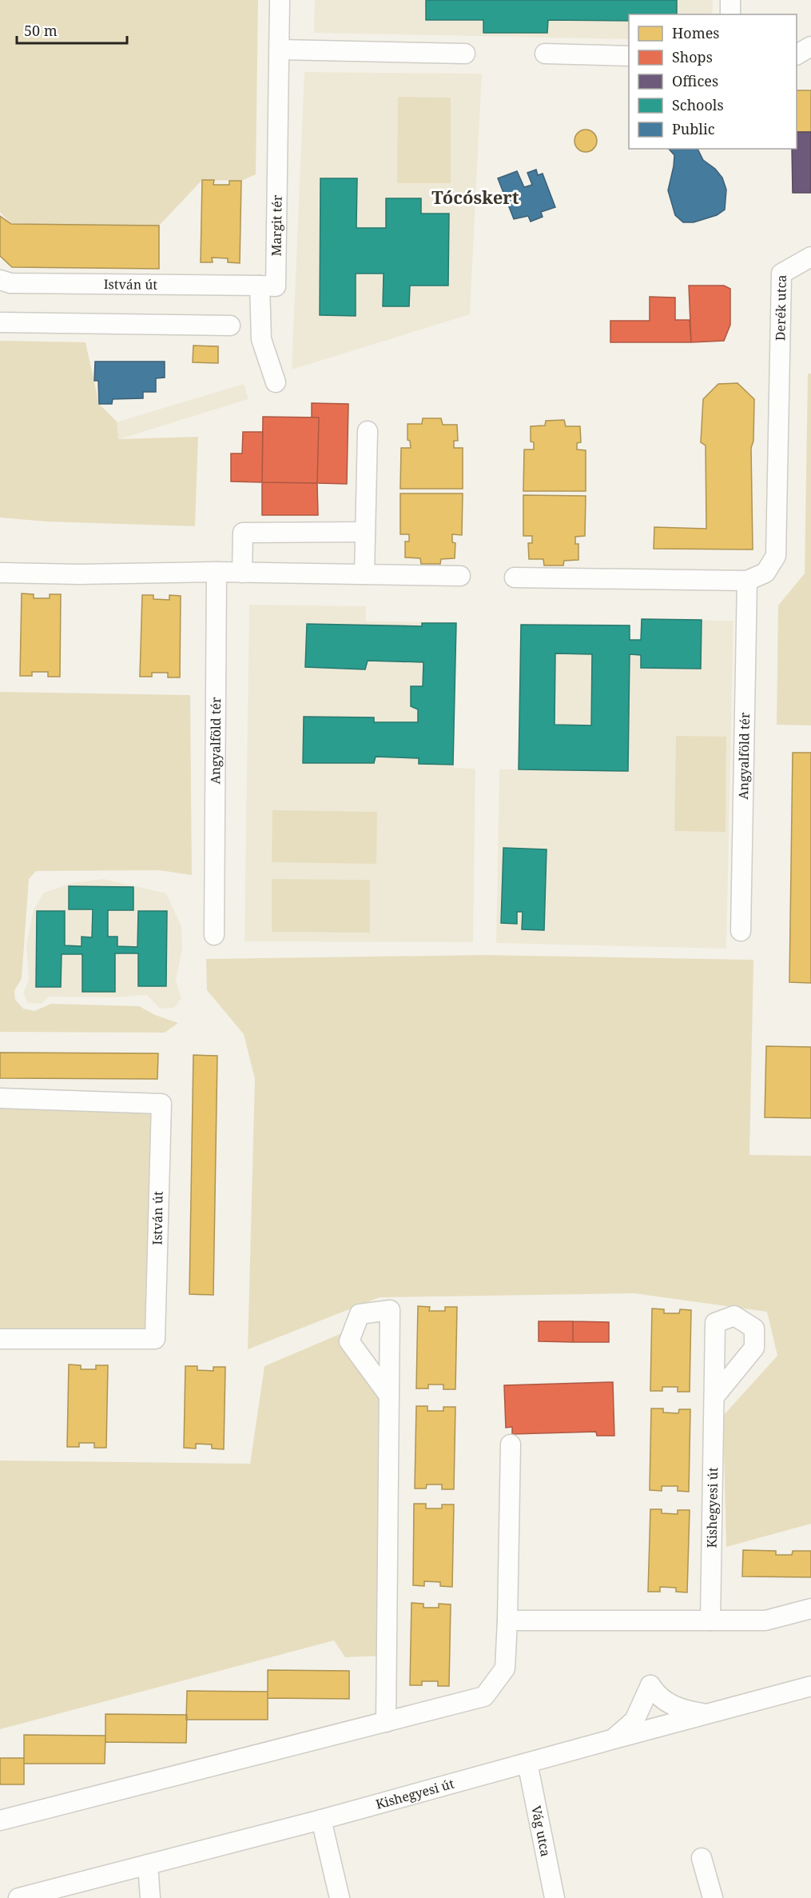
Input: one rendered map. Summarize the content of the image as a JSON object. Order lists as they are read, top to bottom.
{
  "streets": {
    "street": [
      "Margit tér",
      "István út",
      "Derék utca",
      "Angyalföld tér",
      "Kishegyesi út",
      "Vág utca"
    ]
  },
  "crossings": [
    ["Margit tér", "István út"],
    ["Derék utca", "Angyalföld tér"],
    ["Kishegyesi út", "Vág utca"]
  ],
  "districts": ["Tócóskert"],
  "legend": [
    "Homes",
    "Shops",
    "Offices",
    "Schools",
    "Public"
  ],
  "scale_bar": "50 m"
}
